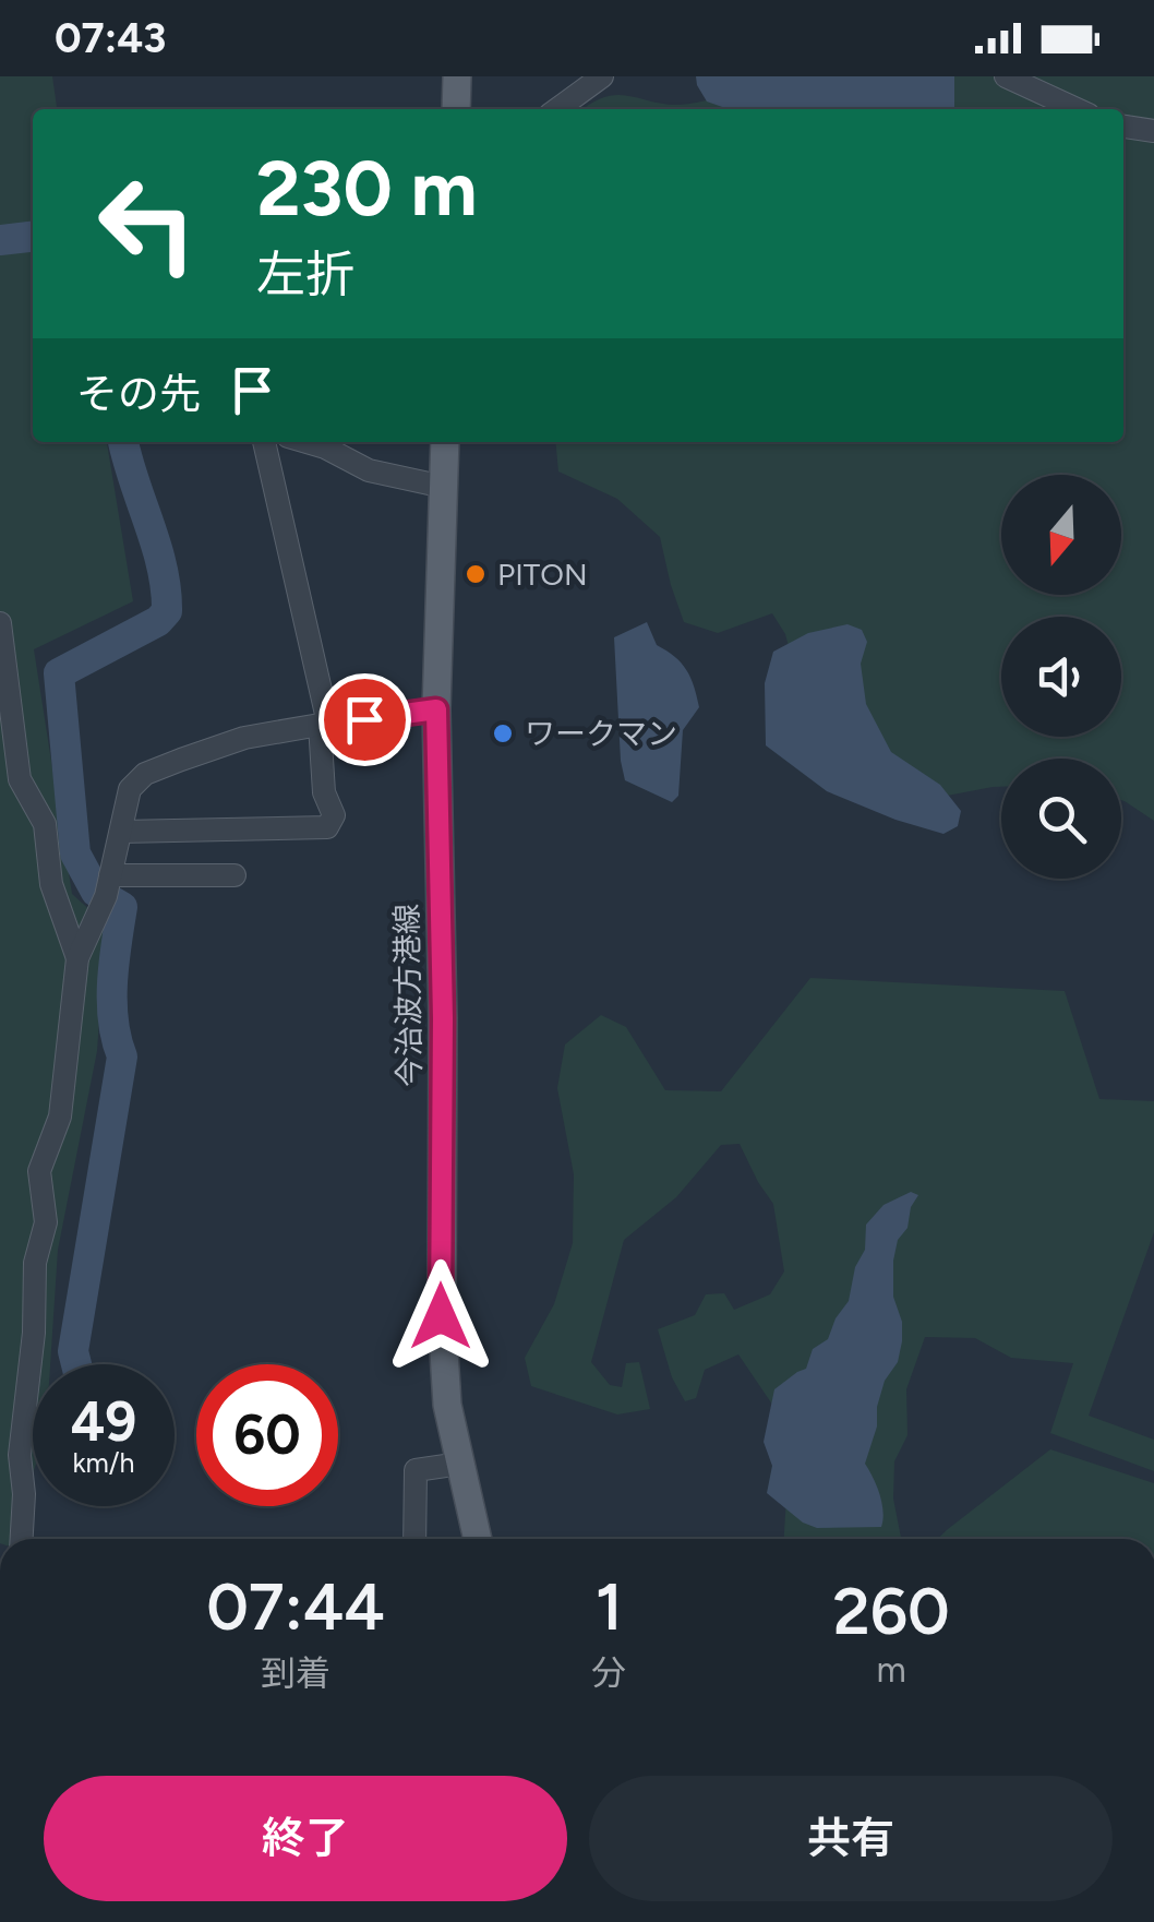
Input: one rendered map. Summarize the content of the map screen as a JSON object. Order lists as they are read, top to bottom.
{
  "streets": {
    "main road": ["今治波方港線"]
  },
  "places": ["PITON", "ワークマン"],
  "north": "bottom",
  "page": {
    "status": "07:43",
    "turn": ["230 m", "左折"],
    "then": "その先",
    "speed": "49 km/h",
    "limit": "60",
    "eta": [
      "07:44",
      "到着",
      "1",
      "分",
      "260",
      "m"
    ],
    "buttons": ["終了", "共有"]
  }
}
